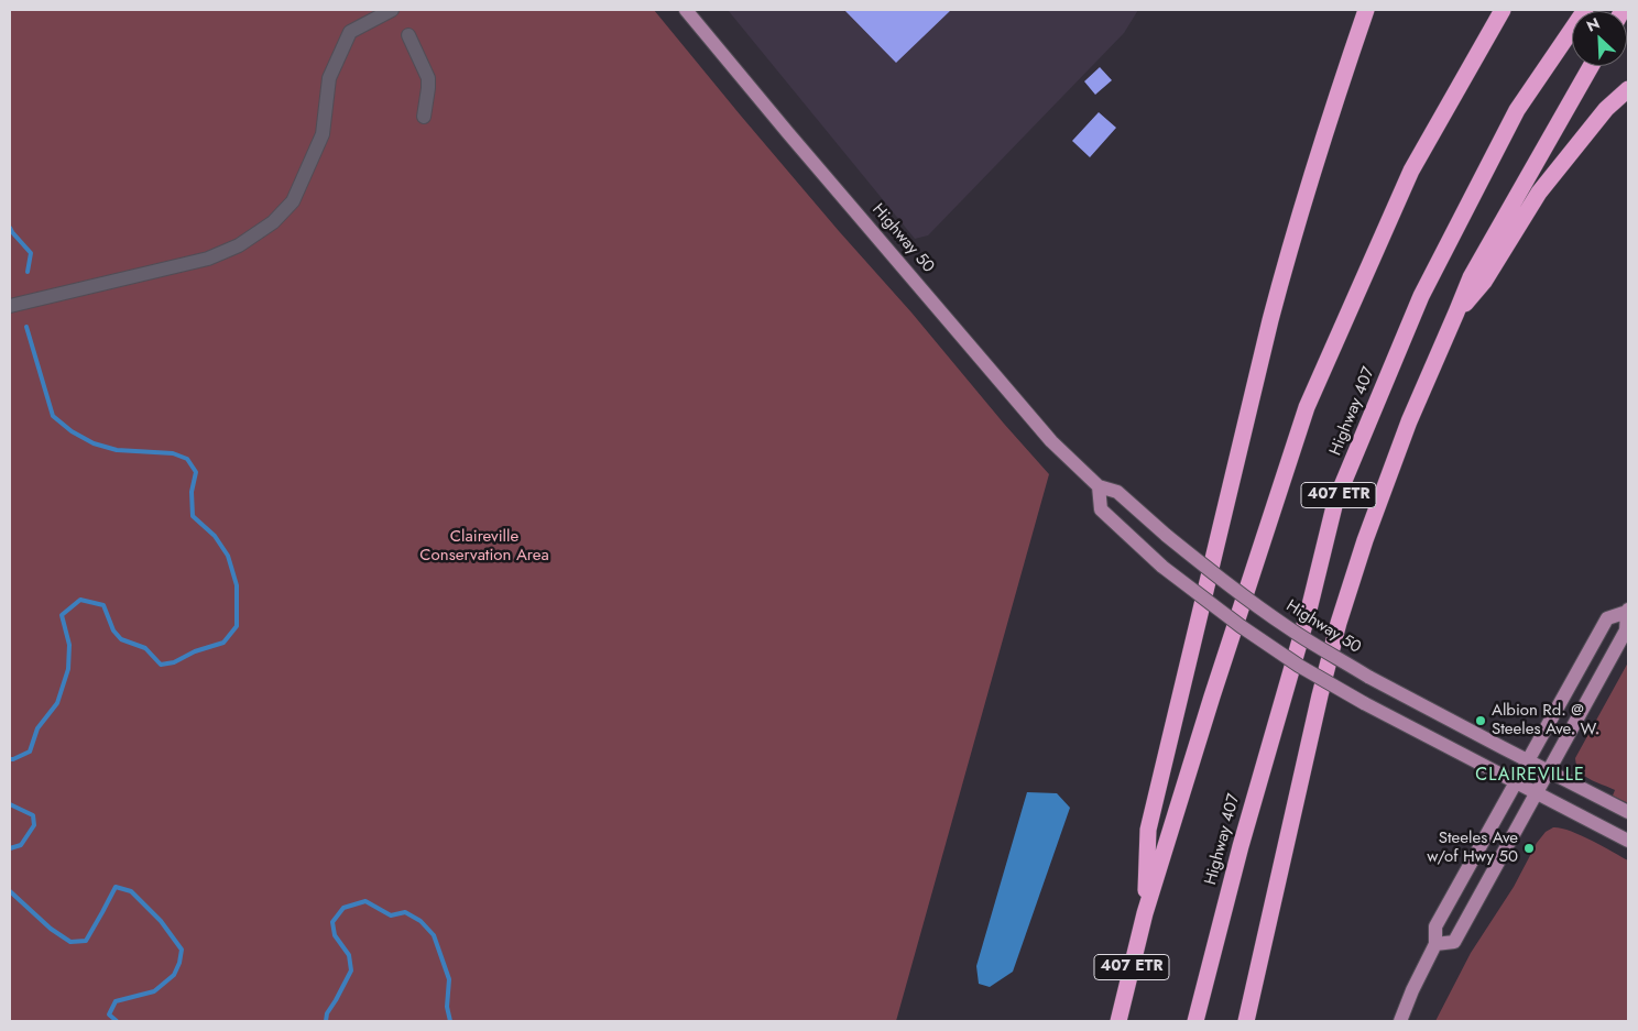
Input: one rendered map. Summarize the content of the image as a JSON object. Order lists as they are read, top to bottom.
{
  "streets": {
    "highway": ["Highway 407", "407 ETR"],
    "main road": ["Highway 50"]
  },
  "districts": ["CLAIREVILLE"],
  "parks": ["Claireville Conservation Area"],
  "places": ["Albion Rd. @ Steeles Ave. W.", "Steeles Ave w/of Hwy 50"],
  "north": "top left"
}
